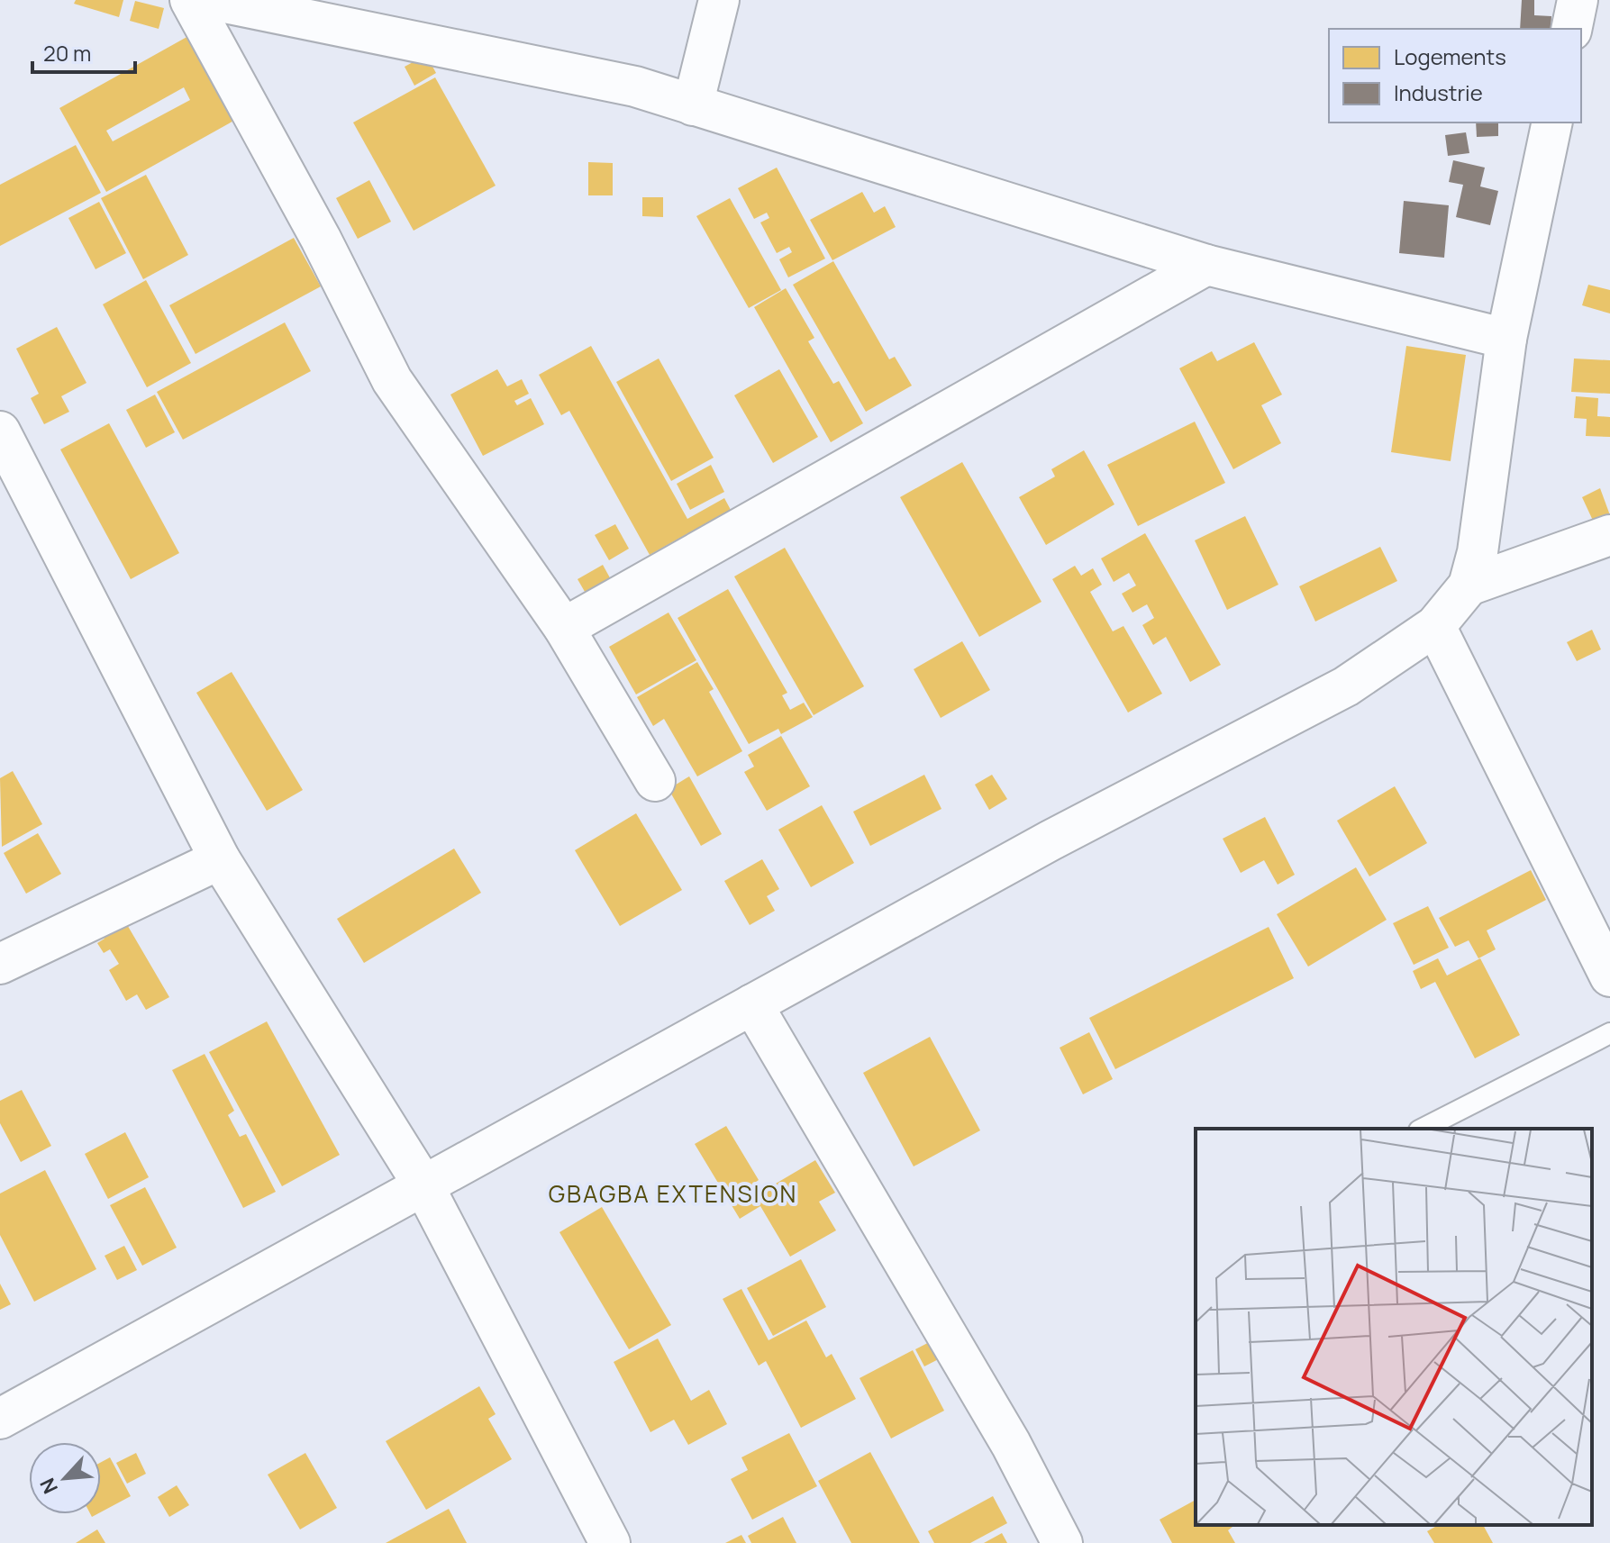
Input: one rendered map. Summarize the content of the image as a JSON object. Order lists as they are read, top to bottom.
{
  "districts": ["GBAGBA EXTENSION"],
  "legend": ["Logements", "Industrie"],
  "scale_bar": "20 m",
  "north": "bottom left"
}
